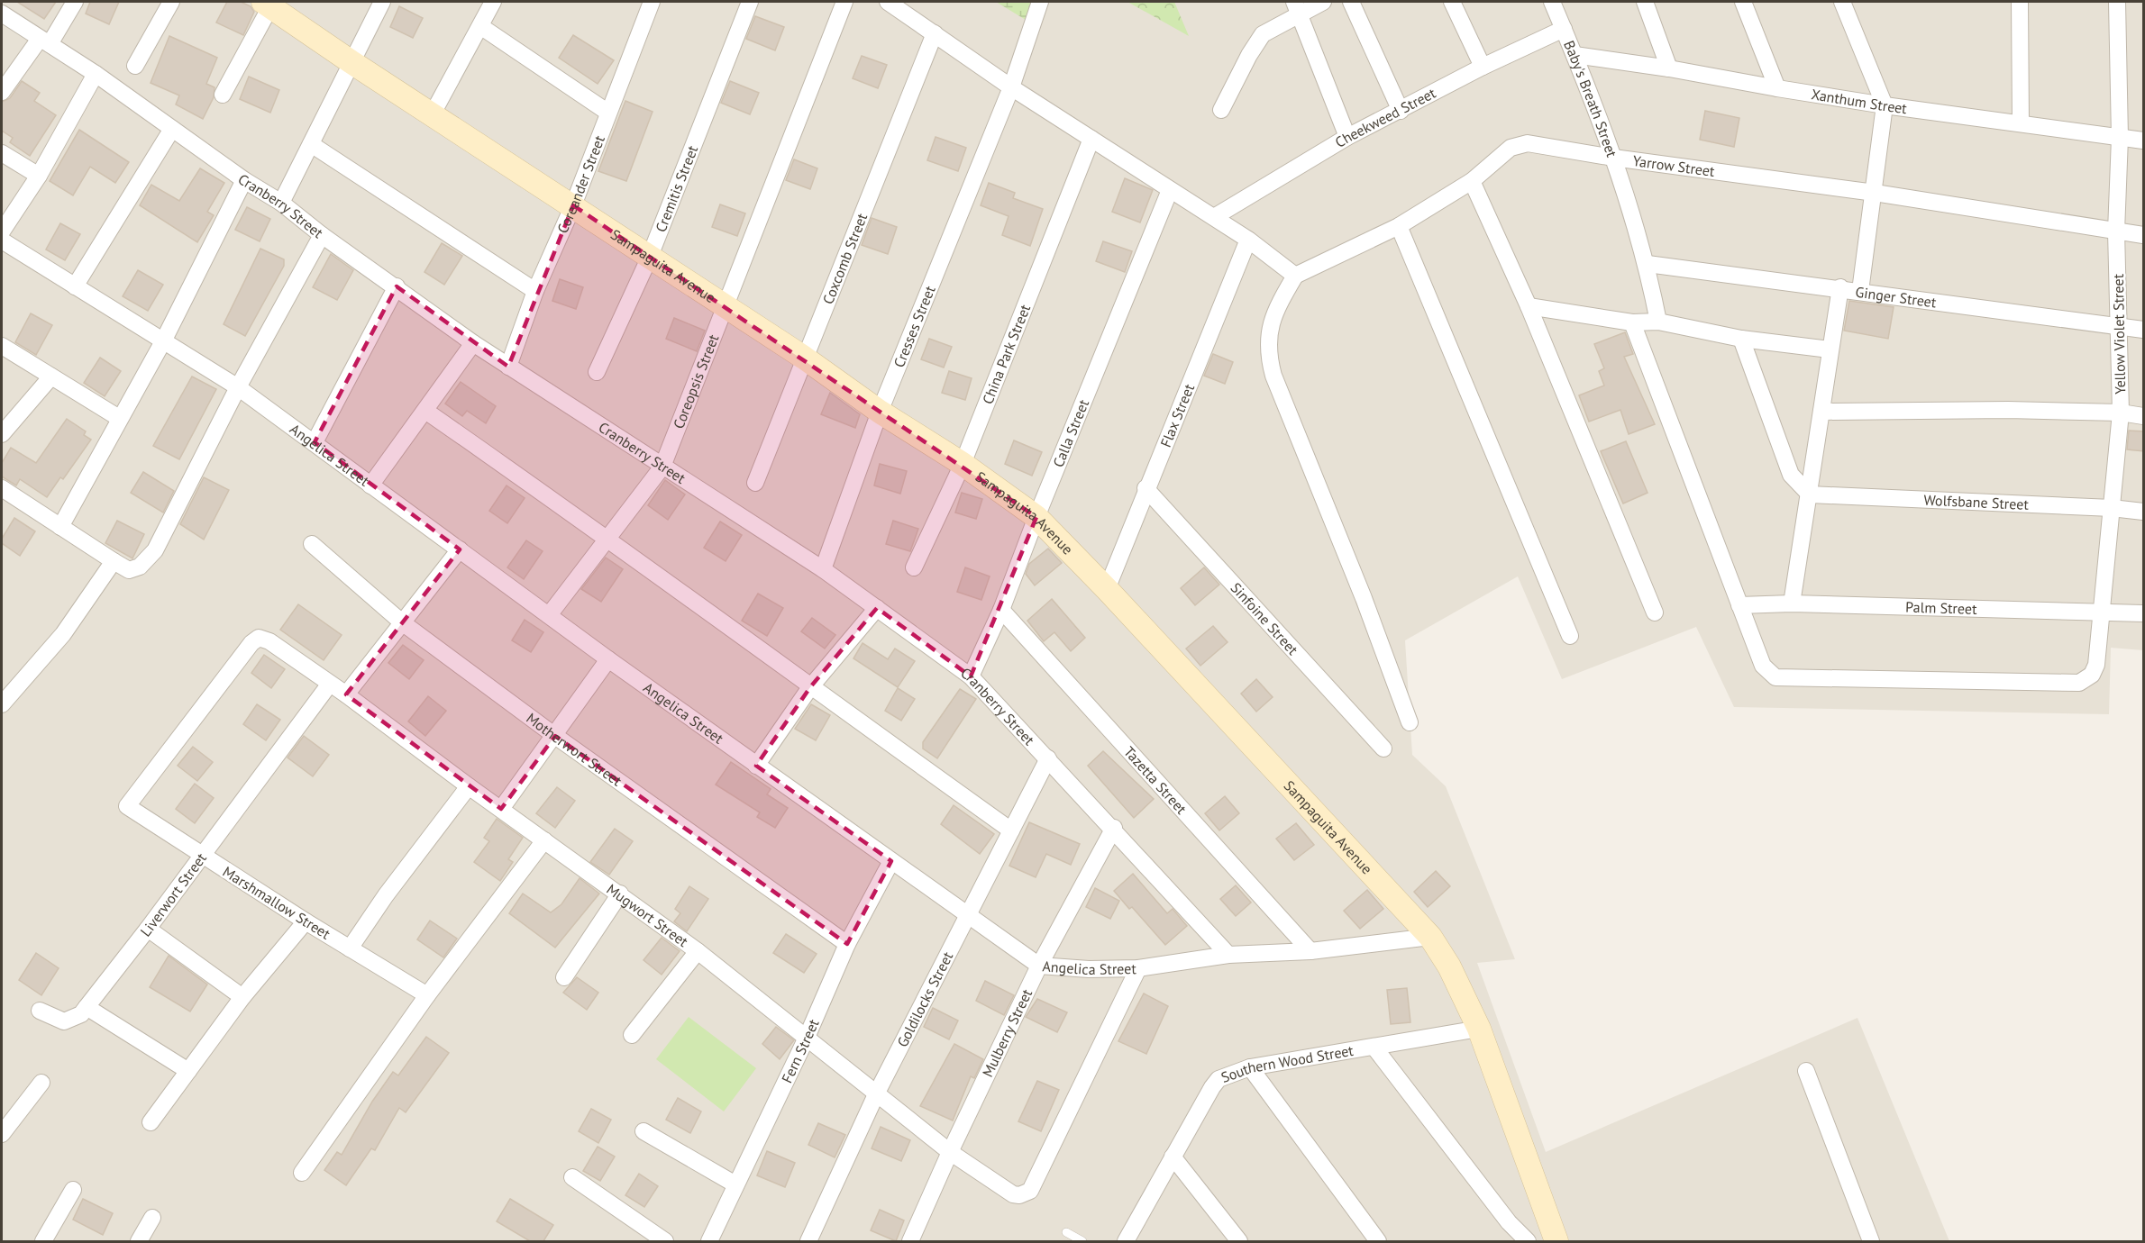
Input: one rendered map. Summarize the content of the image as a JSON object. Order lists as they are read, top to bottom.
{
  "streets": {
    "main road": ["Sampaguita Avenue"],
    "street": [
      "Baby's Breath Street",
      "Xanthum Street",
      "Cheekweed Street",
      "Yarrow Street",
      "Coreander Street",
      "Cremitis Street",
      "Cranberry Street",
      "Coxcomb Street",
      "Ginger Street",
      "Cresses Street",
      "Yellow Violet Street",
      "China Park Street",
      "Coreopsis Street",
      "Flax Street",
      "Calla Street",
      "Angelica Street",
      "Wolfsbane Street",
      "Palm Street",
      "Sinfoine Street",
      "Motherwort Street",
      "Tazetta Street",
      "Liverwort Street",
      "Marshmallow Street",
      "Mugwort Street",
      "Goldilocks Street",
      "Mulberry Street",
      "Fern Street",
      "Southern Wood Street"
    ]
  },
  "crossings": [
    ["Baby's Breath Street", "Xanthum Street"],
    ["Baby's Breath Street", "Cheekweed Street"],
    ["Baby's Breath Street", "Yarrow Street"],
    ["Baby's Breath Street", "Ginger Street"],
    ["Xanthum Street", "Yellow Violet Street"],
    ["Yarrow Street", "Yellow Violet Street"],
    ["Coreander Street", "Cranberry Street"],
    ["Coreander Street", "Sampaguita Avenue"],
    ["Cremitis Street", "Sampaguita Avenue"],
    ["Cranberry Street", "Cresses Street"],
    ["Cranberry Street", "Coreopsis Street"],
    ["Cranberry Street", "Calla Street"],
    ["Cranberry Street", "Angelica Street"],
    ["Cranberry Street", "Goldilocks Street"],
    ["Cranberry Street", "Mulberry Street"],
    ["Coxcomb Street", "Sampaguita Avenue"],
    ["Sampaguita Avenue", "Cresses Street"],
    ["Sampaguita Avenue", "China Park Street"],
    ["Sampaguita Avenue", "Coreopsis Street"],
    ["Sampaguita Avenue", "Flax Street"],
    ["Sampaguita Avenue", "Calla Street"],
    ["Sampaguita Avenue", "Angelica Street"],
    ["Sampaguita Avenue", "Southern Wood Street"],
    ["Ginger Street", "Yellow Violet Street"],
    ["Yellow Violet Street", "Wolfsbane Street"],
    ["Yellow Violet Street", "Palm Street"],
    ["Coreopsis Street", "Angelica Street"],
    ["Flax Street", "Sinfoine Street"],
    ["Calla Street", "Tazetta Street"],
    ["Angelica Street", "Tazetta Street"],
    ["Angelica Street", "Mugwort Street"],
    ["Angelica Street", "Goldilocks Street"],
    ["Angelica Street", "Mulberry Street"],
    ["Angelica Street", "Fern Street"],
    ["Motherwort Street", "Fern Street"],
    ["Liverwort Street", "Marshmallow Street"],
    ["Liverwort Street", "Mugwort Street"],
    ["Marshmallow Street", "Mugwort Street"],
    ["Mugwort Street", "Goldilocks Street"],
    ["Mugwort Street", "Mulberry Street"],
    ["Mugwort Street", "Fern Street"]
  ]
}
